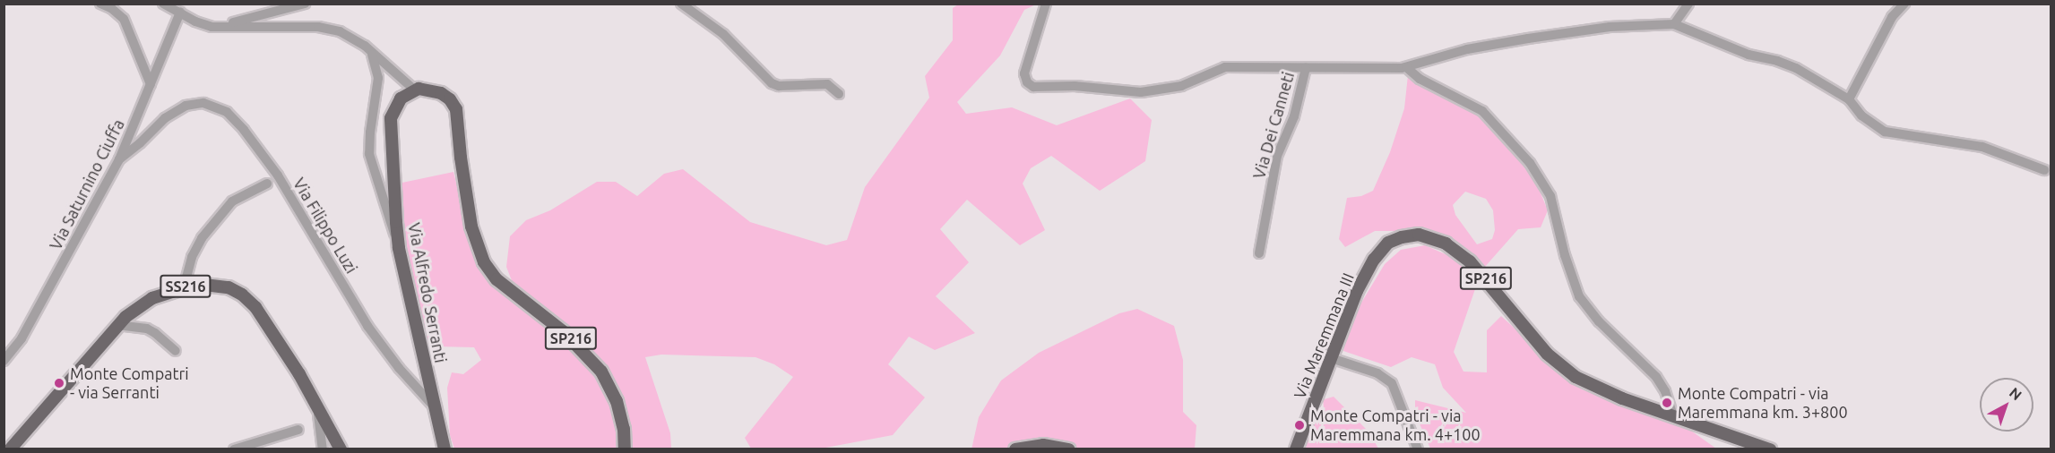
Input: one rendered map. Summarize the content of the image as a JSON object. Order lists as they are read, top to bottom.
{
  "streets": {
    "main road": [
      "SP216",
      "SS216",
      "Via Alfredo Serranti",
      "Via Maremmana III"
    ],
    "street": ["Via Dei Canneti", "Via Saturnino Ciuffa", "Via Filippo Luzi"]
  },
  "crossings": [
    ["Via Saturnino Ciuffa", "Via Filippo Luzi"],
    ["Via Filippo Luzi", "Via Alfredo Serranti"],
    ["SP216", "Via Alfredo Serranti"]
  ],
  "places": ["Monte Compatri - via Serranti", "Monte Compatri - via Maremmana km. 3+800", "Monte Compatri - via Maremmana km. 4+100"],
  "north": "top right"
}
